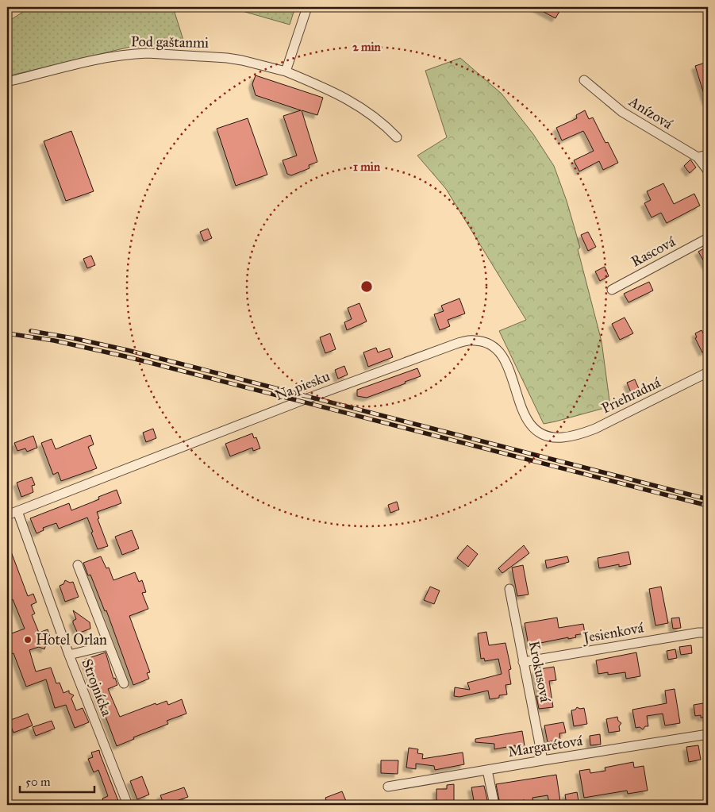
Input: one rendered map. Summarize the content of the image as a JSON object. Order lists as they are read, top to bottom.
{
  "streets": {
    "street": [
      "Pod gaštanmi",
      "Anízová",
      "Rascová",
      "Na piesku",
      "Priehradná",
      "Jesienková",
      "Krokusová",
      "Strojnícka",
      "Margarétová"
    ]
  },
  "crossings": [
    ["Na piesku", "Priehradná"],
    ["Na piesku", "Strojnícka"],
    ["Jesienková", "Krokusová"],
    ["Krokusová", "Margarétová"]
  ],
  "places": ["Hotel Orlan"],
  "scale_bar": "50 m",
  "rings": ["2 min", "1 min"]
}
